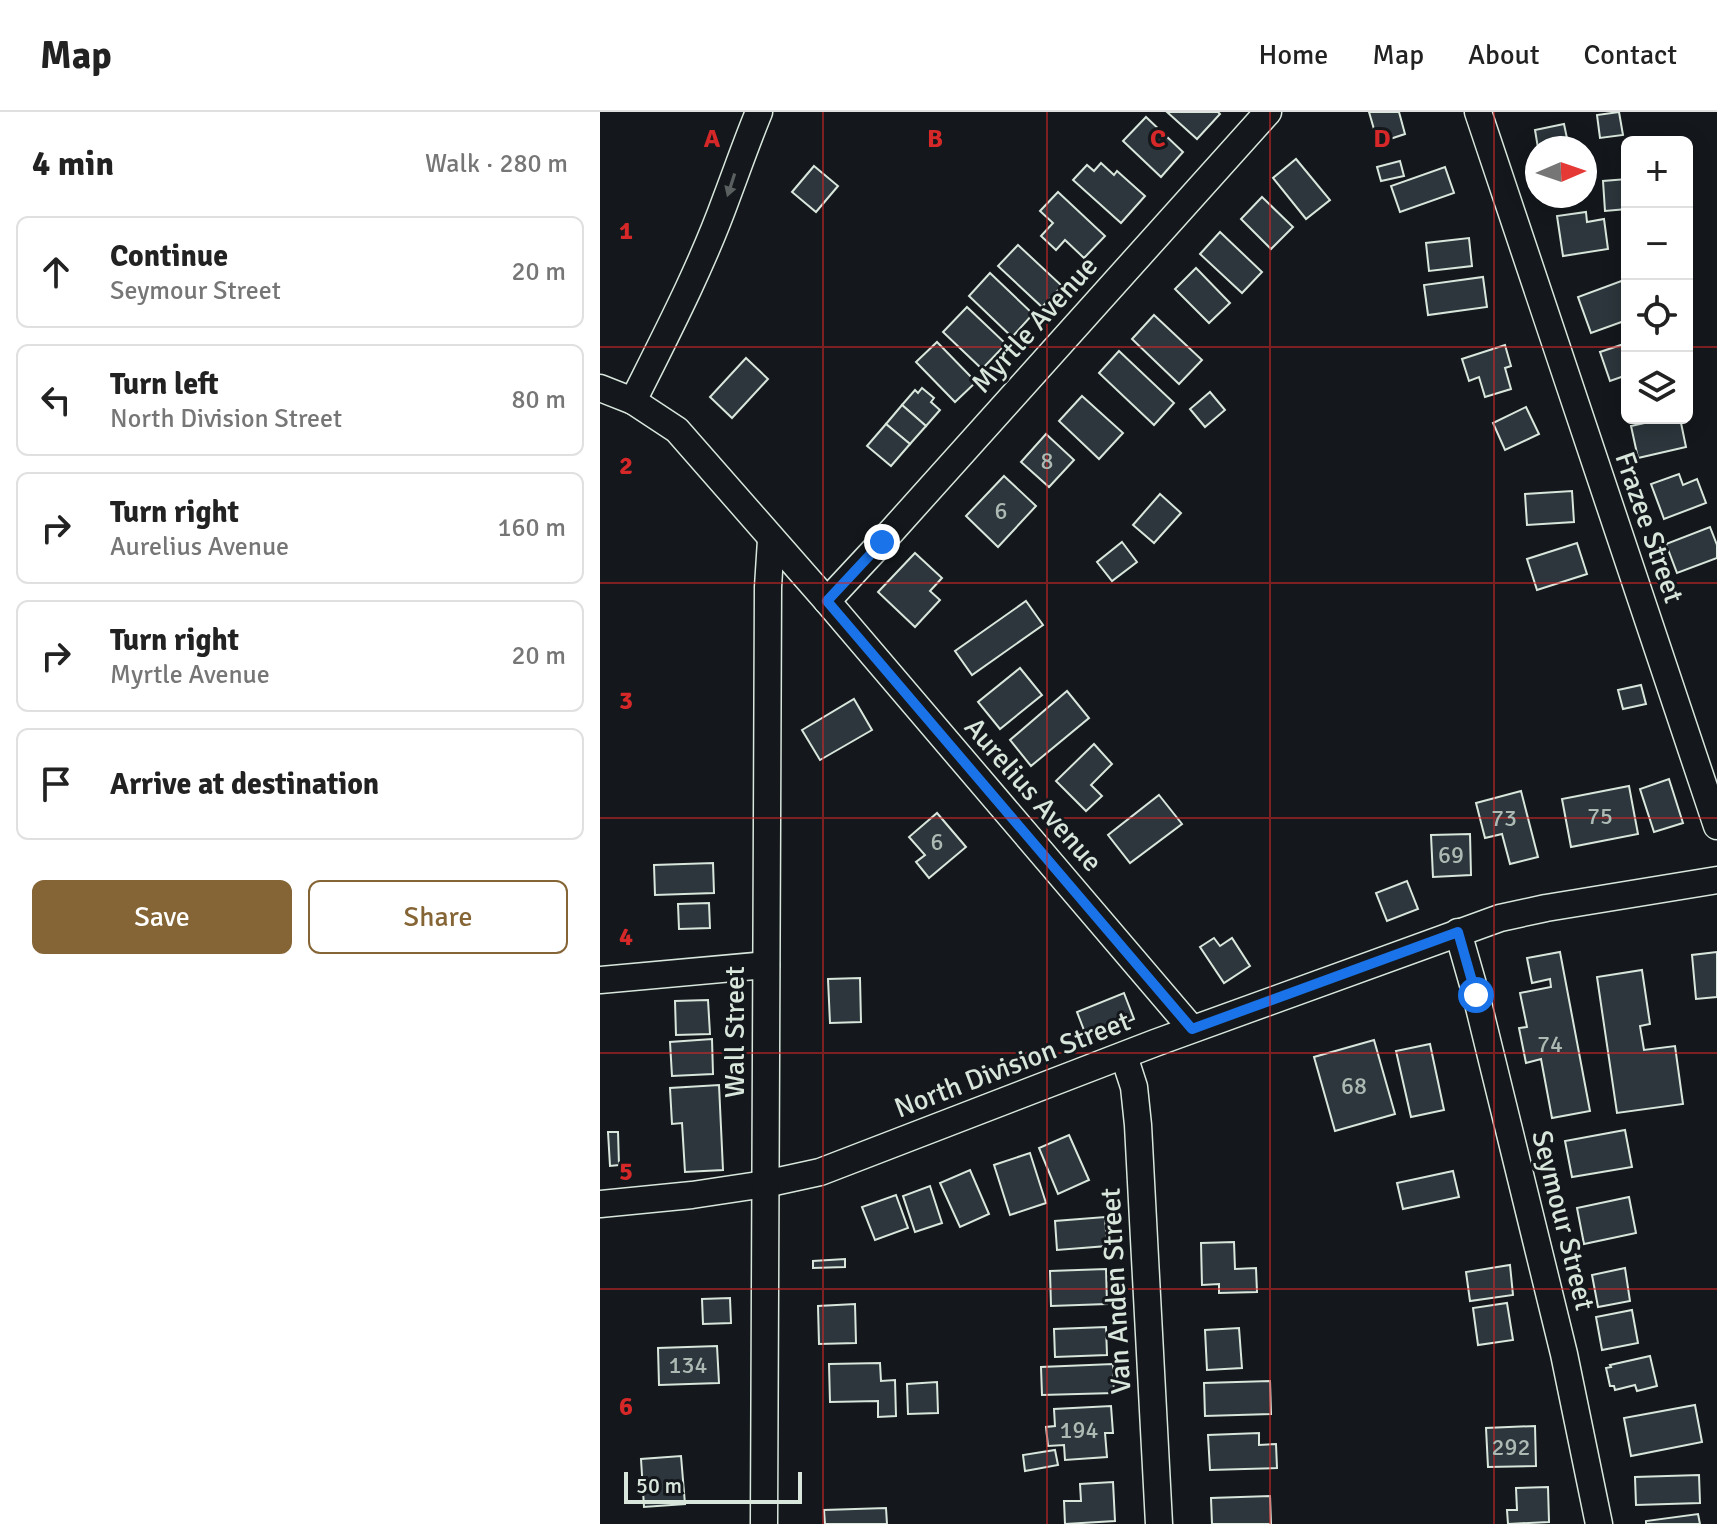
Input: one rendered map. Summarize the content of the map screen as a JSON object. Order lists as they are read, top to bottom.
{
  "streets": {
    "street": [
      "Myrtle Avenue",
      "Frazee Street",
      "Aurelius Avenue",
      "Wall Street",
      "North Division Street",
      "Seymour Street",
      "Van Anden Street"
    ]
  },
  "crossings": [
    ["Myrtle Avenue", "Aurelius Avenue"],
    ["Aurelius Avenue", "Wall Street"],
    ["Aurelius Avenue", "North Division Street"],
    ["Wall Street", "North Division Street"],
    ["North Division Street", "Seymour Street"],
    ["North Division Street", "Van Anden Street"]
  ],
  "house_numbers": [
    "8",
    "6",
    "75",
    "73",
    "6",
    "69",
    "74",
    "68",
    "134",
    "194",
    "292"
  ],
  "scale_bar": "50 m",
  "north": "right",
  "page": {
    "header": "Map",
    "nav": [
      "Home",
      "Map",
      "About",
      "Contact"
    ],
    "heading": ["4 min", "Walk · 280 m"],
    "map_buttons": ["+", "−"],
    "list": [
      ["Continue", "Seymour Street", "20 m"],
      ["Turn left", "North Division Street", "80 m"],
      ["Turn right", "Aurelius Avenue", "160 m"],
      ["Turn right", "Myrtle Avenue", "20 m"],
      "Arrive at destination"
    ],
    "buttons": ["Save", "Share"],
    "scale": "50 m"
  },
  "grid": {
    "columns": [
      "A",
      "B",
      "C",
      "D"
    ],
    "rows": [
      "1",
      "2",
      "3",
      "4",
      "5",
      "6"
    ]
  }
}
